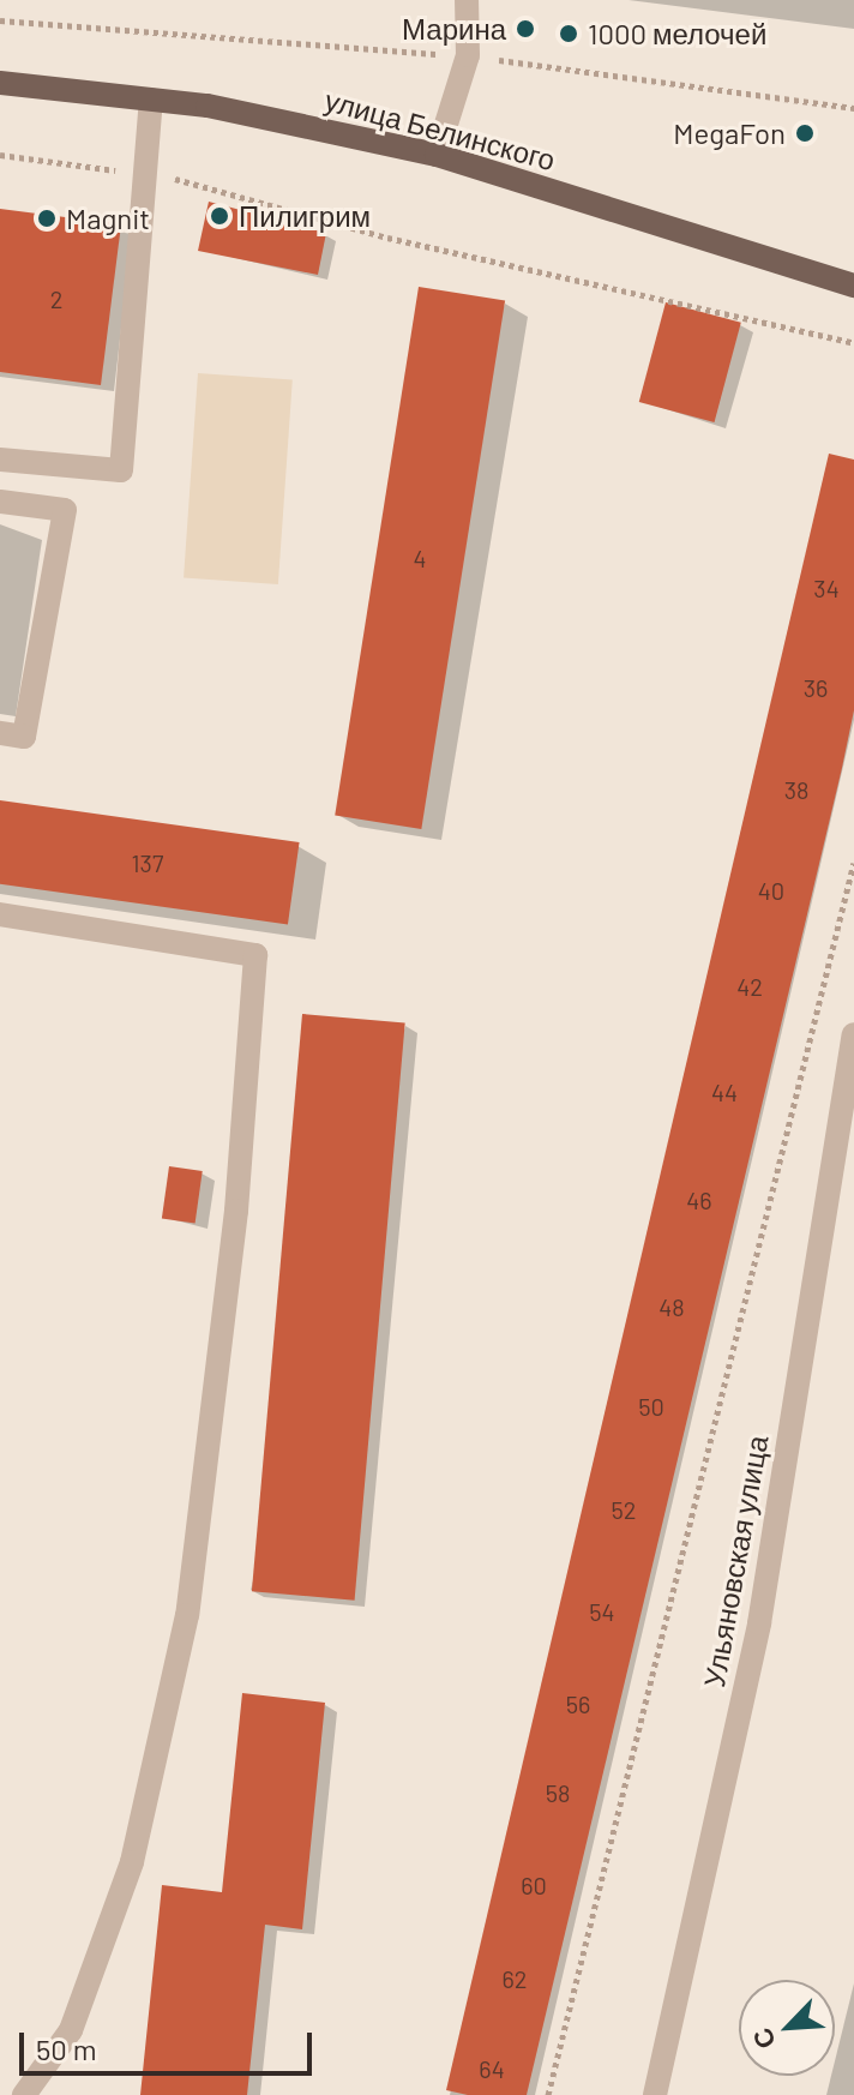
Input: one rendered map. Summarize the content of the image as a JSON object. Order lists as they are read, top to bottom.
{
  "streets": {
    "main road": ["улица Белинского"],
    "street": ["Ульяновская улица"]
  },
  "places": [
    "Марина",
    "1000 мелочей",
    "MegaFon",
    "Пилигрим",
    "Magnit"
  ],
  "house_numbers": [
    "2",
    "4",
    "34",
    "36",
    "38",
    "137",
    "40",
    "42",
    "44",
    "46",
    "48",
    "50",
    "52",
    "54",
    "56",
    "58",
    "60",
    "62",
    "64"
  ],
  "scale_bar": "50 m",
  "north": "bottom left"
}
